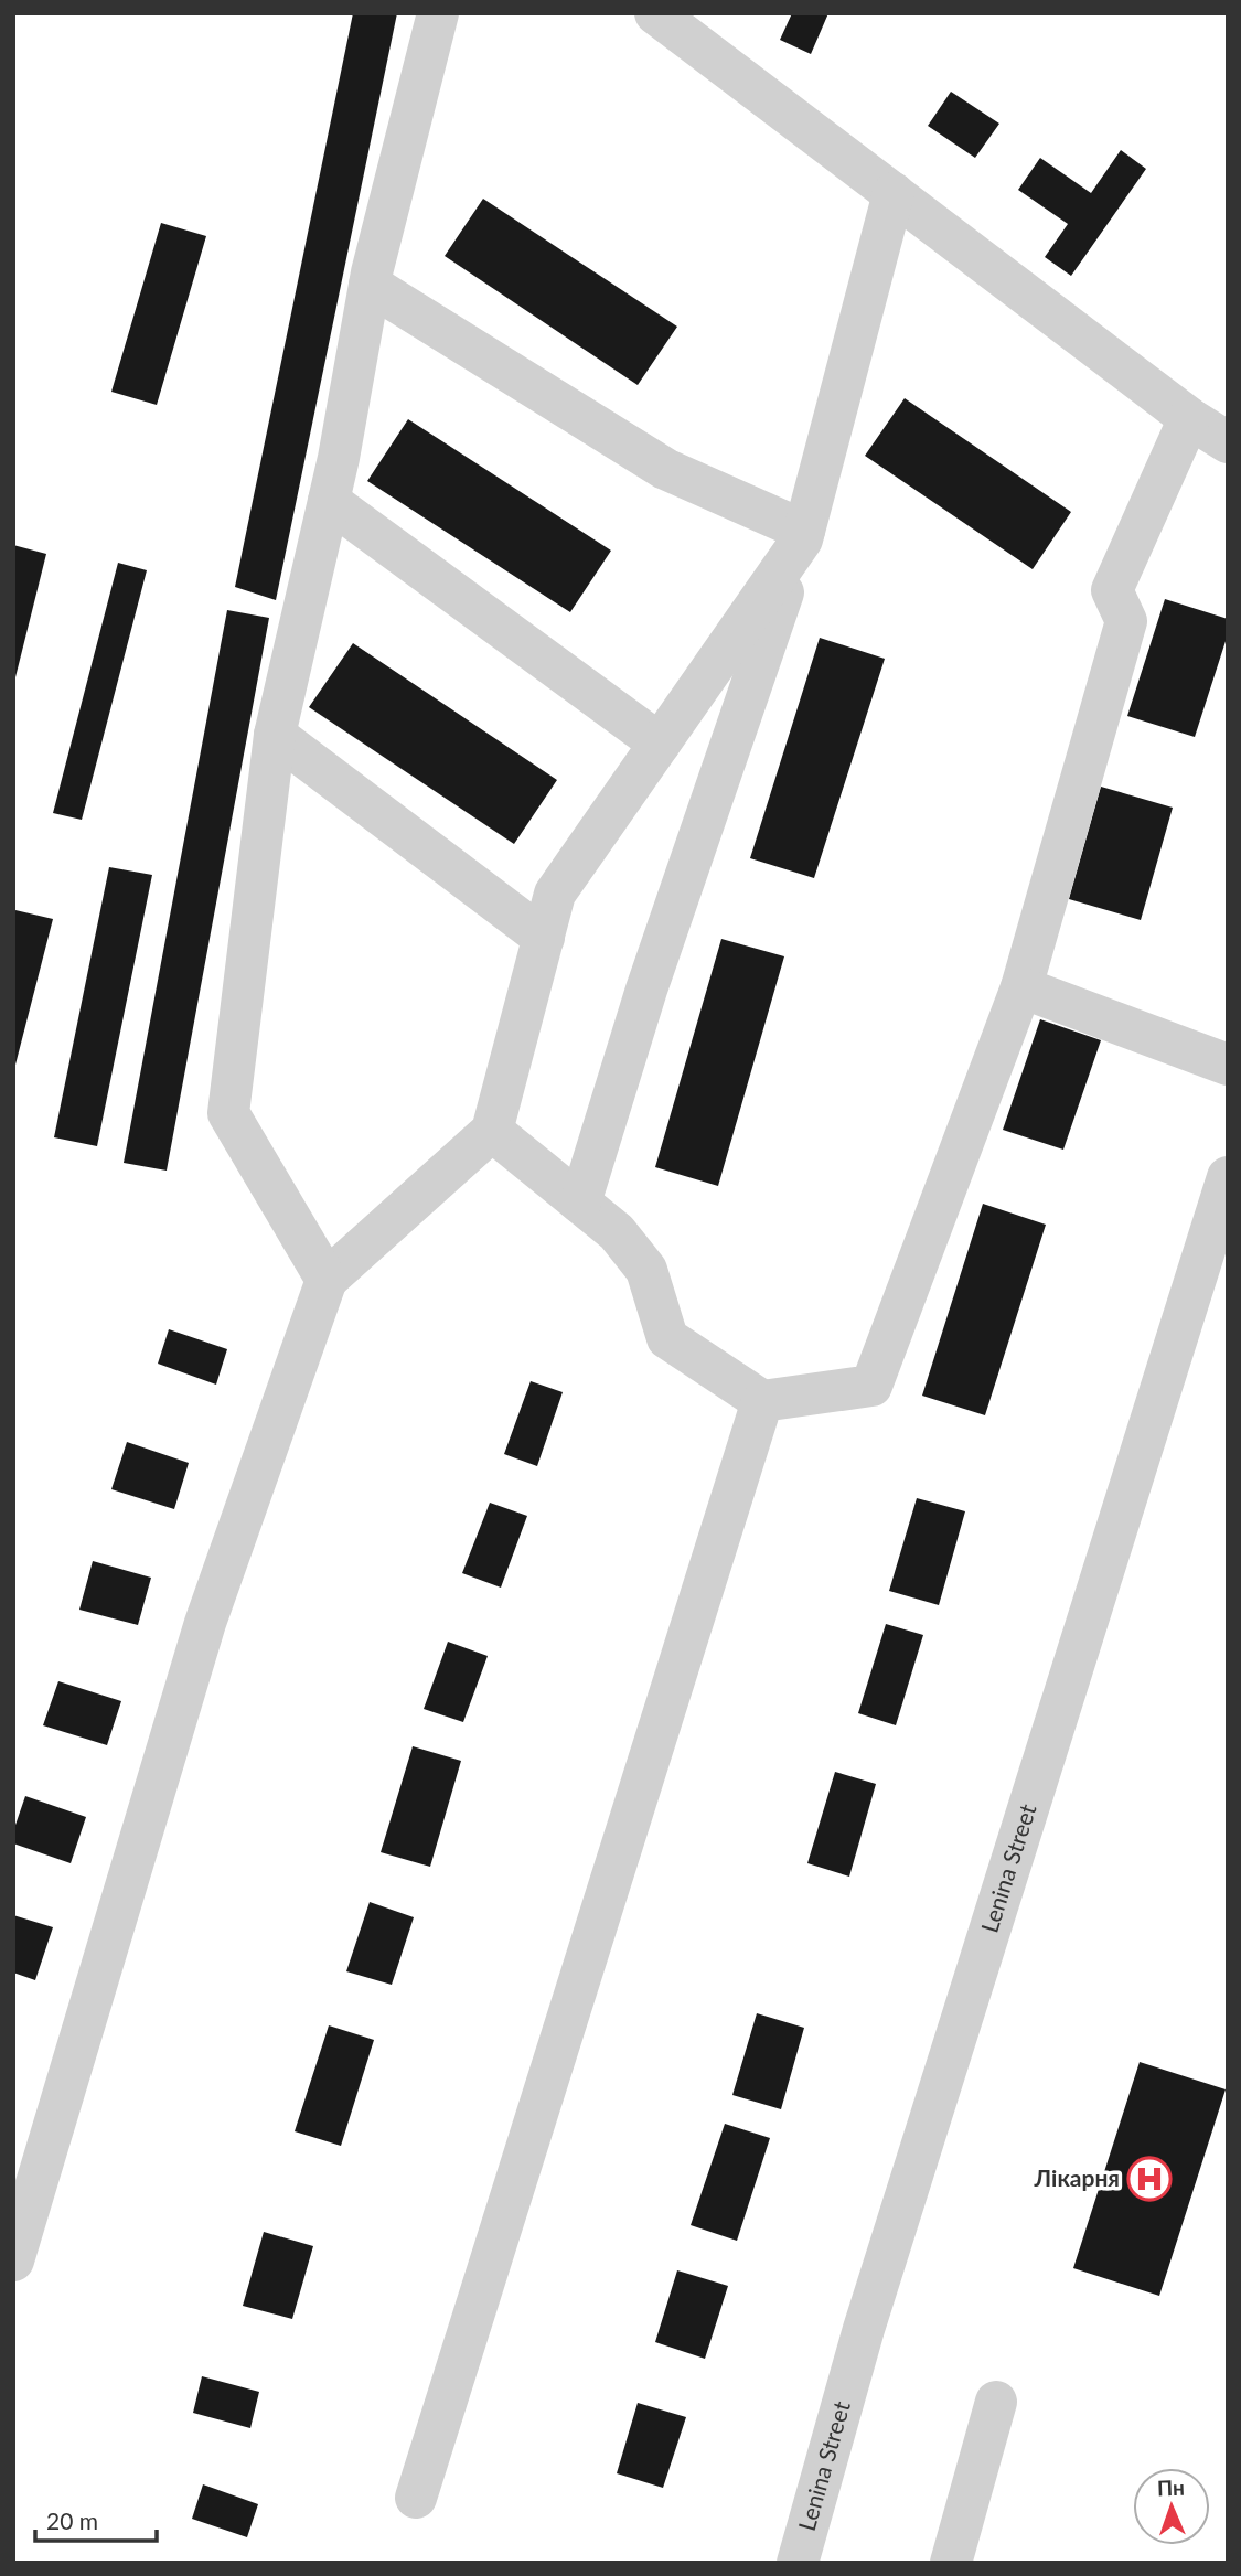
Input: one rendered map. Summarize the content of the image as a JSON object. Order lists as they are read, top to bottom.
{
  "streets": {
    "street": ["Lenina Street"]
  },
  "places": {
    "hospital": ["Лікарня"]
  },
  "scale_bar": "20 m",
  "north": "top"
}
